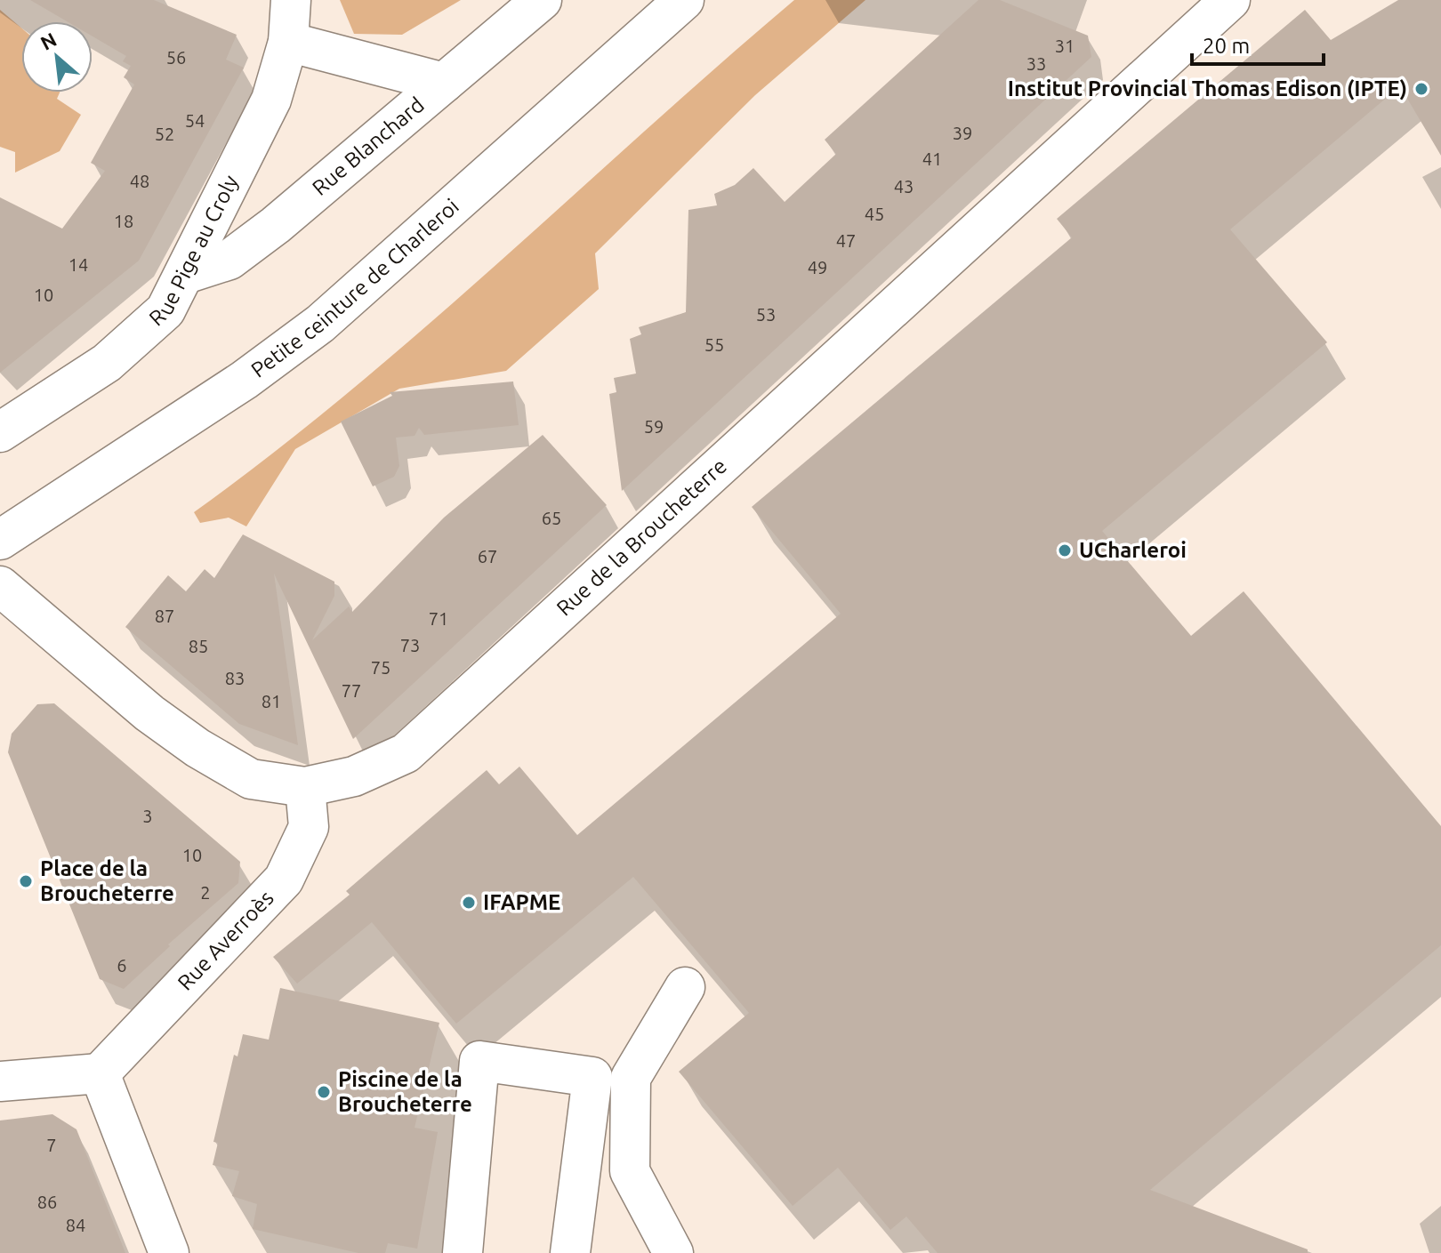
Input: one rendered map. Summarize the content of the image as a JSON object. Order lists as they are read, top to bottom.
{
  "streets": {
    "main road": [
      "Rue Blanchard",
      "Rue Pige au Croly",
      "Petite ceinture de Charleroi",
      "Rue de la Broucheterre",
      "Rue Averroès"
    ]
  },
  "crossings": [
    ["Rue Blanchard", "Rue Pige au Croly"],
    ["Rue de la Broucheterre", "Rue Averroès"]
  ],
  "places": [
    "Institut Provincial Thomas Edison (IPTE)",
    "UCharleroi",
    "Place de la Broucheterre",
    "IFAPME",
    "Piscine de la Broucheterre"
  ],
  "house_numbers": [
    "31",
    "56",
    "33",
    "54",
    "39",
    "52",
    "41",
    "48",
    "43",
    "45",
    "18",
    "47",
    "14",
    "49",
    "10",
    "53",
    "55",
    "59",
    "65",
    "67",
    "87",
    "71",
    "73",
    "85",
    "75",
    "83",
    "77",
    "81",
    "3",
    "10",
    "2",
    "6",
    "7",
    "86",
    "84"
  ],
  "scale_bar": "20 m",
  "north": "top left"
}
